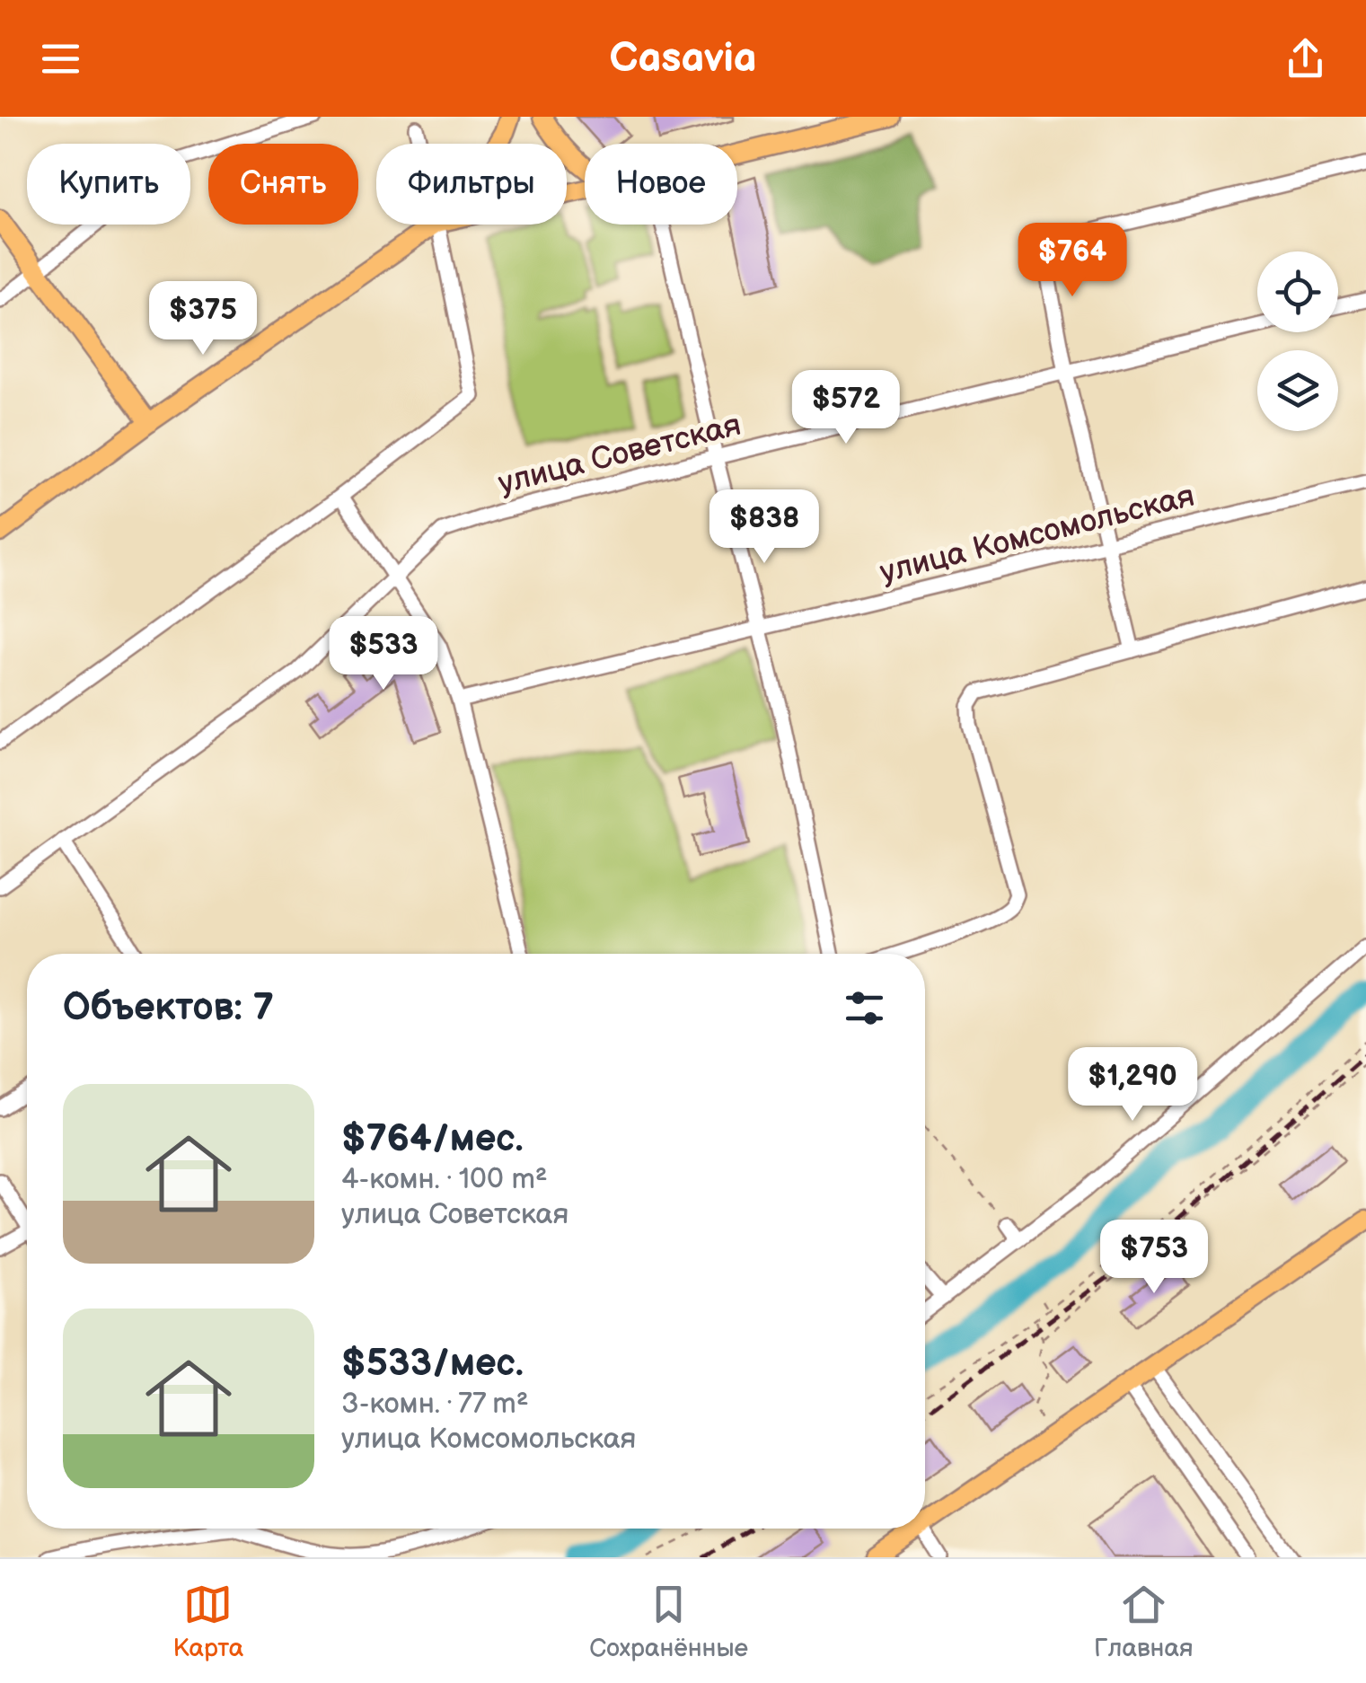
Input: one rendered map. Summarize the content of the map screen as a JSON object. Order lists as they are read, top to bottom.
{
  "streets": {
    "street": ["улица Советская", "улица Комсомольская"]
  },
  "page": {
    "header": "Casavia",
    "chip": [
      "Купить",
      "Снять",
      "Фильтры",
      "Новое"
    ],
    "price": [
      "$764",
      "$375",
      "$572",
      "$838",
      "$533",
      "$1,290",
      "$753"
    ],
    "heading": "Объектов: 7",
    "list": [
      {
        "name": "$764/мес.",
        "note": "4-комн. · 100 m² · улица Советская"
      },
      {
        "name": "$533/мес.",
        "note": "3-комн. · 77 m² · улица Комсомольская"
      }
    ],
    "tabs": ["Карта", "Сохранённые", "Главная"]
  }
}
